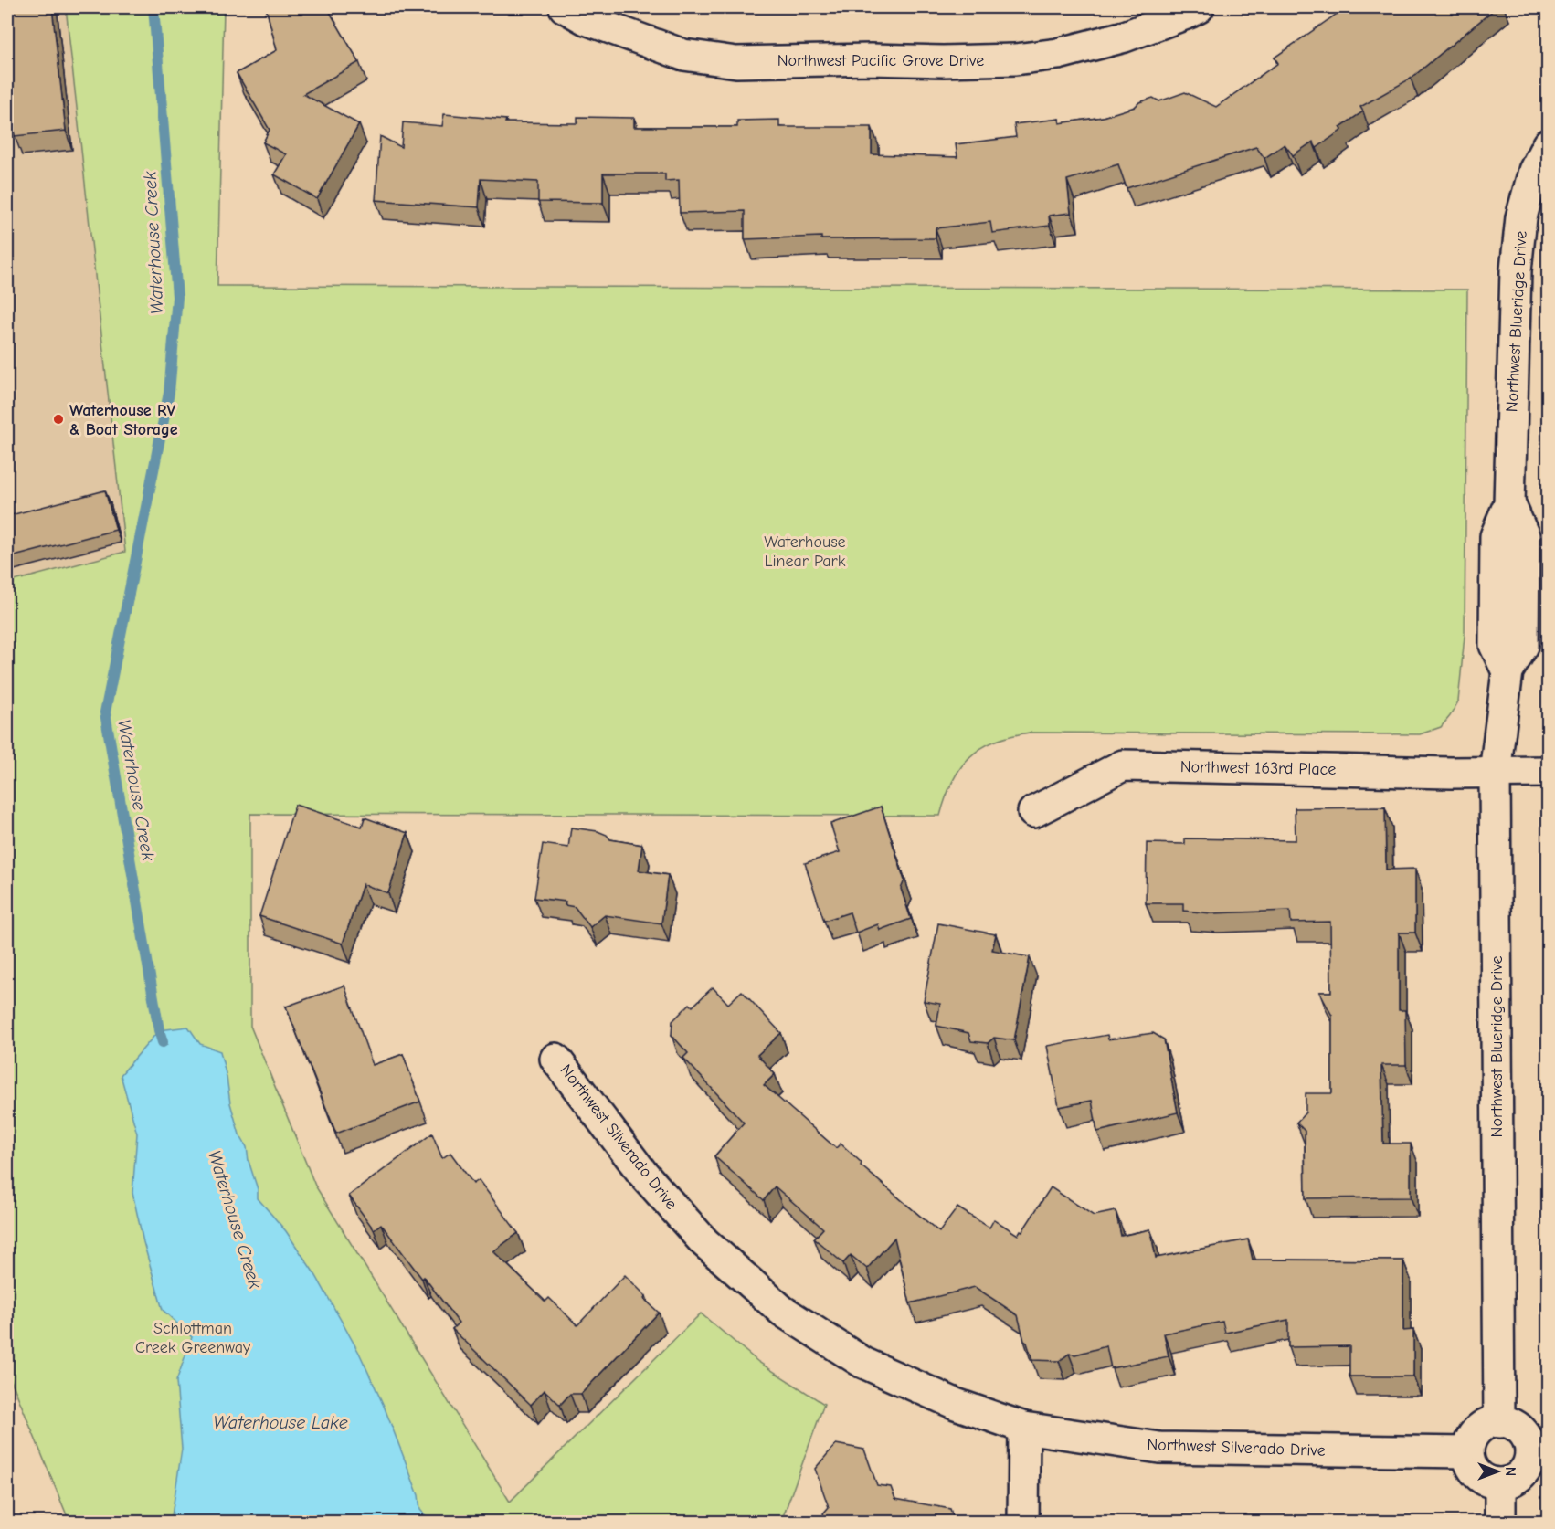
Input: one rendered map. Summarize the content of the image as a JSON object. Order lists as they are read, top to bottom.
{
  "streets": {
    "street": [
      "Northwest Pacific Grove Drive",
      "Northwest Blueridge Drive",
      "Northwest 163rd Place",
      "Northwest Silverado Drive"
    ]
  },
  "crossings": [
    ["Northwest Blueridge Drive", "Northwest 163rd Place"],
    ["Northwest Blueridge Drive", "Northwest Silverado Drive"]
  ],
  "water": ["Waterhouse Creek", "Waterhouse Lake"],
  "parks": ["Waterhouse Linear Park", "Schlottman Creek Greenway"],
  "places": ["Waterhouse RV & Boat Storage"],
  "north": "right"
}
